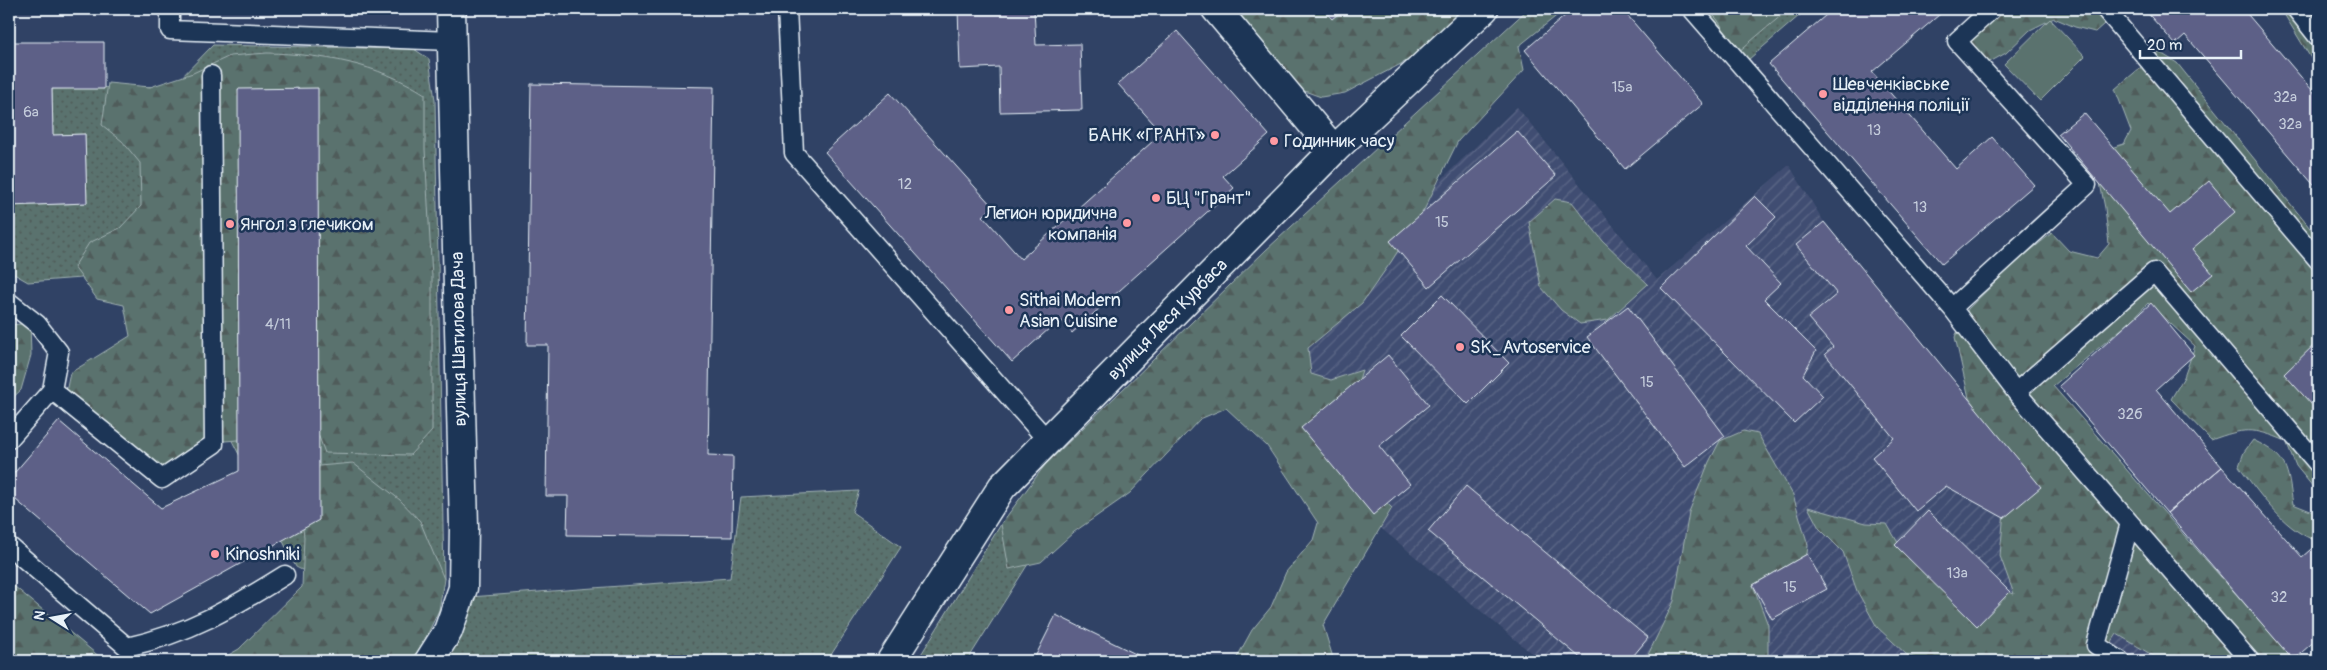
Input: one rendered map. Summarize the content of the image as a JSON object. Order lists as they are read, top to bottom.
{
  "streets": {
    "street": ["вулиця Леся Курбаса", "вулиця Шатилова Дача"]
  },
  "places": [
    "Шевченківське відділення поліції",
    "БАНК «ГРАНТ»",
    "Годинник часу",
    "БЦ \"Грант\"",
    "Легион юридична компанія",
    "Янгол з глечиком",
    "Sithai Modern Asian Cuisine",
    "SK_Avtoservice",
    "Kinoshniki"
  ],
  "house_numbers": [
    "15а",
    "32а",
    "6а",
    "32а",
    "13",
    "12",
    "13",
    "15",
    "4/11",
    "15",
    "32б",
    "13а",
    "15",
    "32"
  ],
  "scale_bar": "20 m",
  "north": "left"
}
